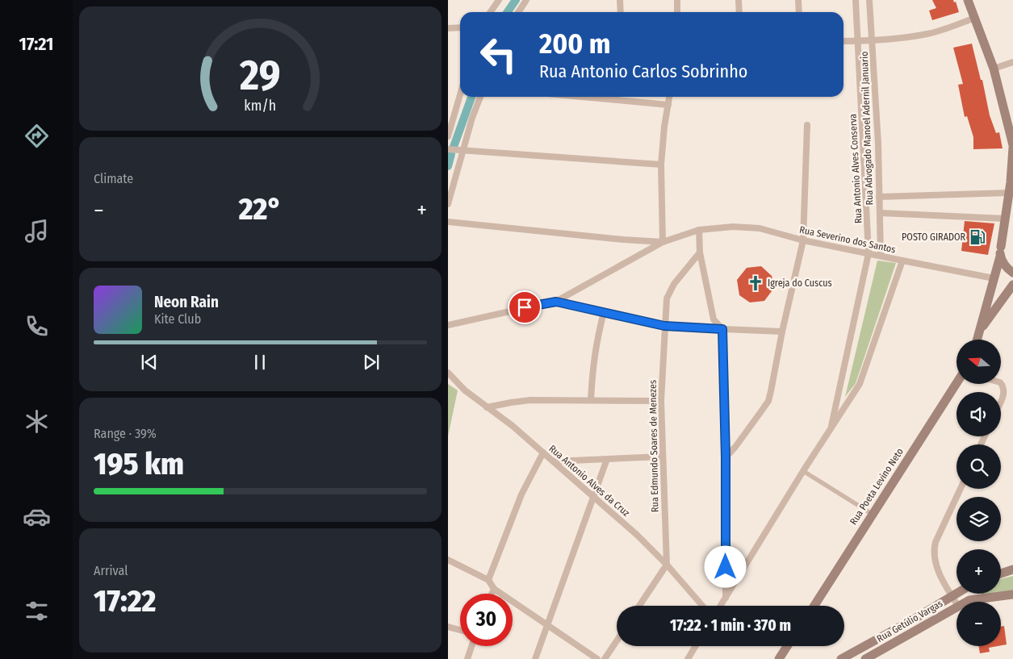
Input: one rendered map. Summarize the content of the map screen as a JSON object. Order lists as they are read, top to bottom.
{
  "streets": {
    "main road": ["Rua Poeta Levino Neto", "Rua Getúlio Vargas"],
    "street": [
      "Rua Advogado Manoel Adernil Januario",
      "Rua Antonio Alves Conserva",
      "Rua Severino dos Santos",
      "Rua Edmundo Soares de Menezes",
      "Rua Antonio Alves da Cruz"
    ]
  },
  "crossings": [
    ["Rua Advogado Manoel Adernil Januario", "Rua Severino dos Santos"],
    ["Rua Antonio Alves Conserva", "Rua Severino dos Santos"],
    ["Rua Edmundo Soares de Menezes", "Rua Antonio Alves da Cruz"]
  ],
  "places": {
    "fuel station": ["POSTO GIRADOR"],
    "church": ["Igreja do Cuscus"]
  },
  "north": "left",
  "page": {
    "tabs": "17:21",
    "turn": ["200 m", "Rua Antonio Carlos Sobrinho"],
    "tile": [
      "Climate",
      ["Range · 39%", "195 km"],
      ["Arrival", "17:22"]
    ],
    "heat": ["−", "22°", "+"],
    "song": ["Neon Rain", "Kite Club"],
    "map_buttons": ["+", "−"],
    "limit": "30",
    "trip": "17:22 · 1 min · 370 m",
    "gauge": ["29", "km/h"]
  }
}
